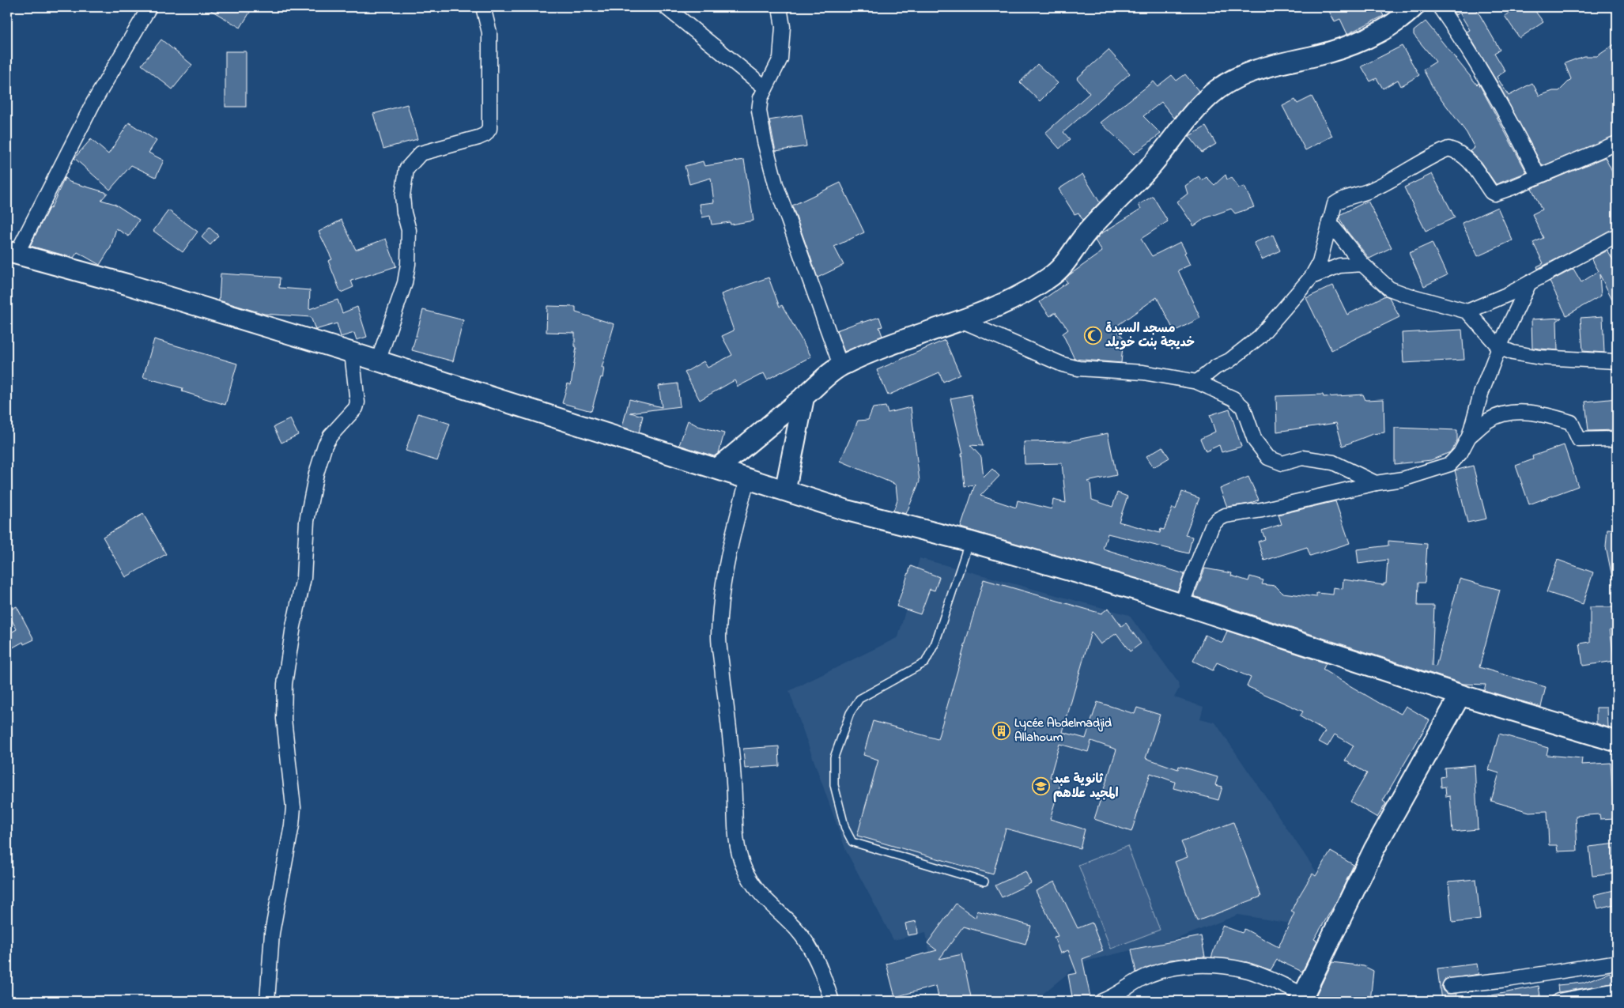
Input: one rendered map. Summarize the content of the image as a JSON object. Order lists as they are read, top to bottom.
{
  "places": {
    "mosque": ["مسجد السيدة خديجة بنت خويلد"],
    "building": ["Lycée Abdelmadjid Allahoum"],
    "school or university": ["ثانوية عبد المجيد علاهم"]
  }
}
